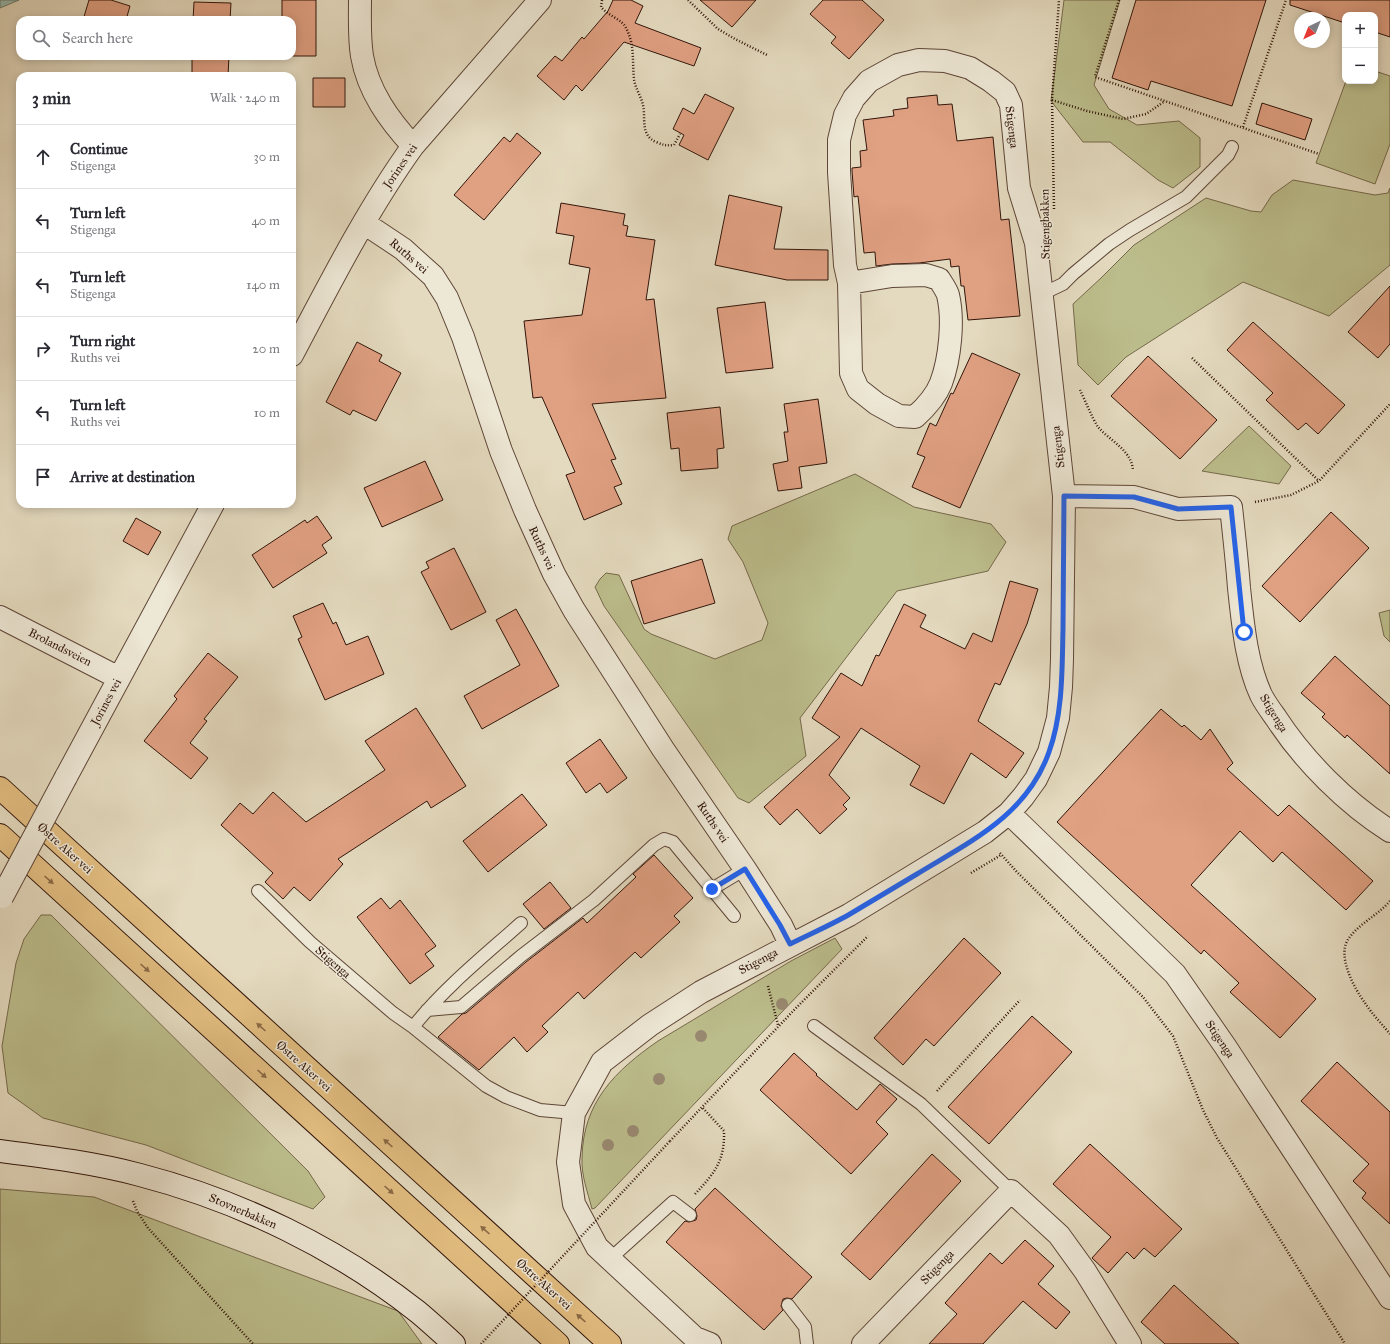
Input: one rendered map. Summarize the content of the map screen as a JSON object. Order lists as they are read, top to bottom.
{
  "streets": {
    "highway": ["Østre Aker vei"],
    "street": [
      "Stigenga",
      "Jorines vei",
      "Ruths vei",
      "Brolandsveien",
      "Stovnerbakken"
    ],
    "path": ["Stigengbakken"]
  },
  "crossings": [
    ["Stigenga", "Ruths vei"],
    ["Jorines vei", "Ruths vei"],
    ["Jorines vei", "Brolandsveien"]
  ],
  "north": "bottom left",
  "page": {
    "map_buttons": ["+", "−"],
    "search": "Search here",
    "heading": ["3 min", "Walk · 240 m"],
    "list": [
      ["Continue", "Stigenga", "30 m"],
      ["Turn left", "Stigenga", "40 m"],
      ["Turn left", "Stigenga", "140 m"],
      ["Turn right", "Ruths vei", "20 m"],
      ["Turn left", "Ruths vei", "10 m"],
      "Arrive at destination"
    ]
  }
}
